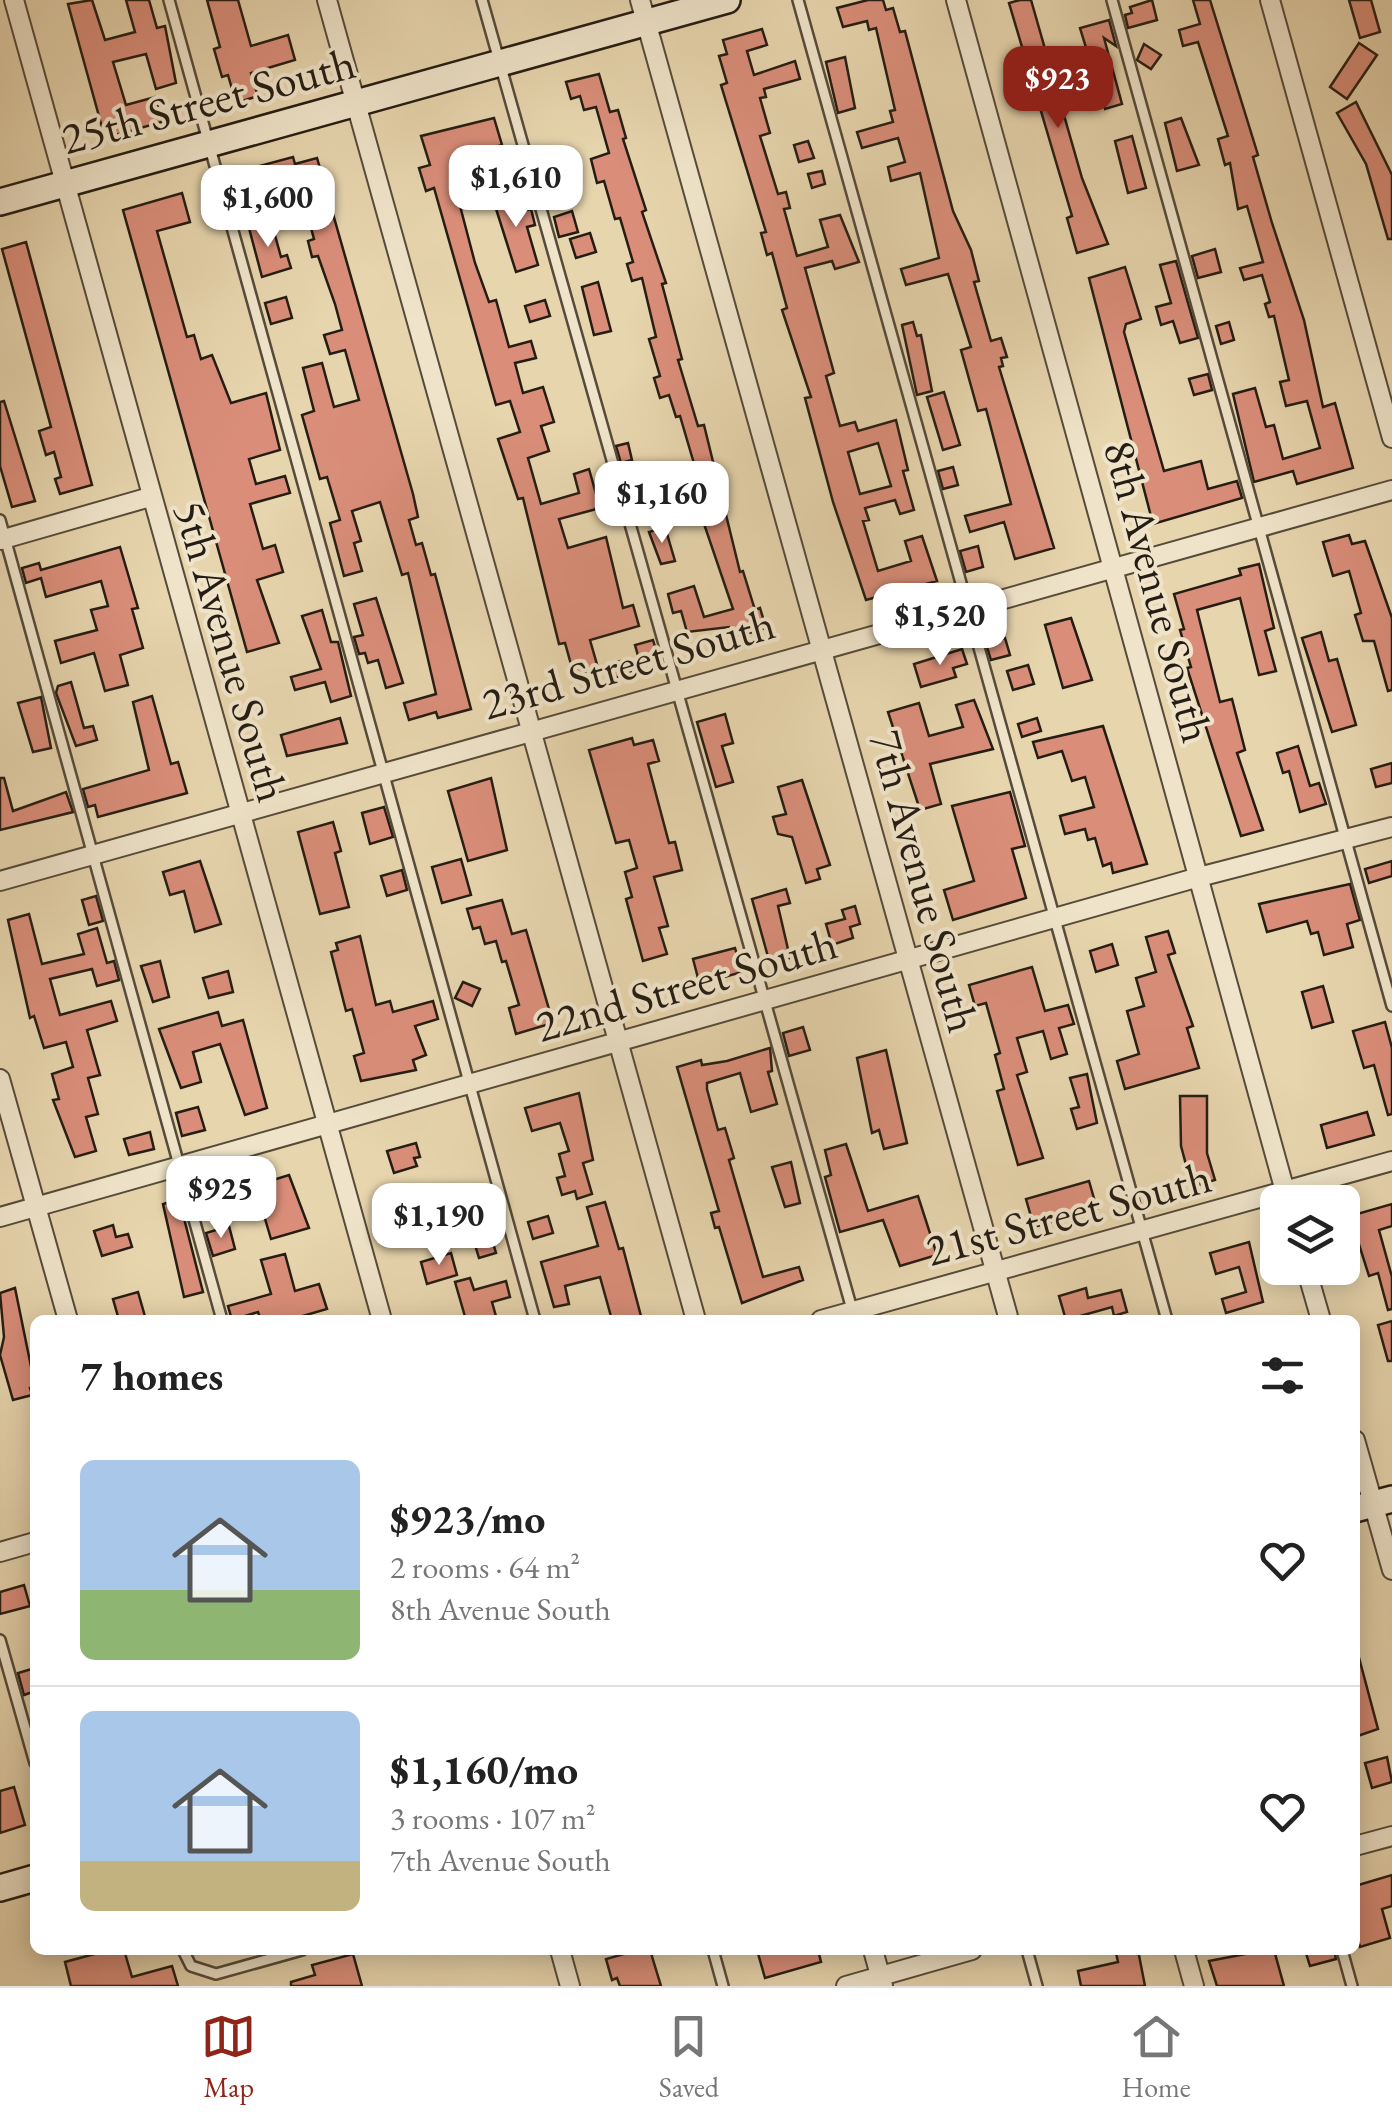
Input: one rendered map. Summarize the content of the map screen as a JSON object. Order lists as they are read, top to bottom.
{
  "streets": {
    "street": [
      "25th Street South",
      "8th Avenue South",
      "5th Avenue South",
      "23rd Street South",
      "7th Avenue South",
      "22nd Street South",
      "21st Street South"
    ]
  },
  "crossings": [
    ["25th Street South", "5th Avenue South"],
    ["25th Street South", "7th Avenue South"],
    ["8th Avenue South", "23rd Street South"],
    ["8th Avenue South", "22nd Street South"],
    ["5th Avenue South", "23rd Street South"],
    ["5th Avenue South", "22nd Street South"],
    ["23rd Street South", "7th Avenue South"],
    ["7th Avenue South", "22nd Street South"],
    ["7th Avenue South", "21st Street South"]
  ],
  "page": {
    "price": [
      "$923",
      "$1,610",
      "$1,600",
      "$1,160",
      "$1,520",
      "$925",
      "$1,190"
    ],
    "heading": "7 homes",
    "list": [
      {
        "name": "$923/mo",
        "note": "2 rooms · 64 m² · 8th Avenue South"
      },
      {
        "name": "$1,160/mo",
        "note": "3 rooms · 107 m² · 7th Avenue South"
      }
    ],
    "tabs": ["Map", "Saved", "Home"]
  }
}
